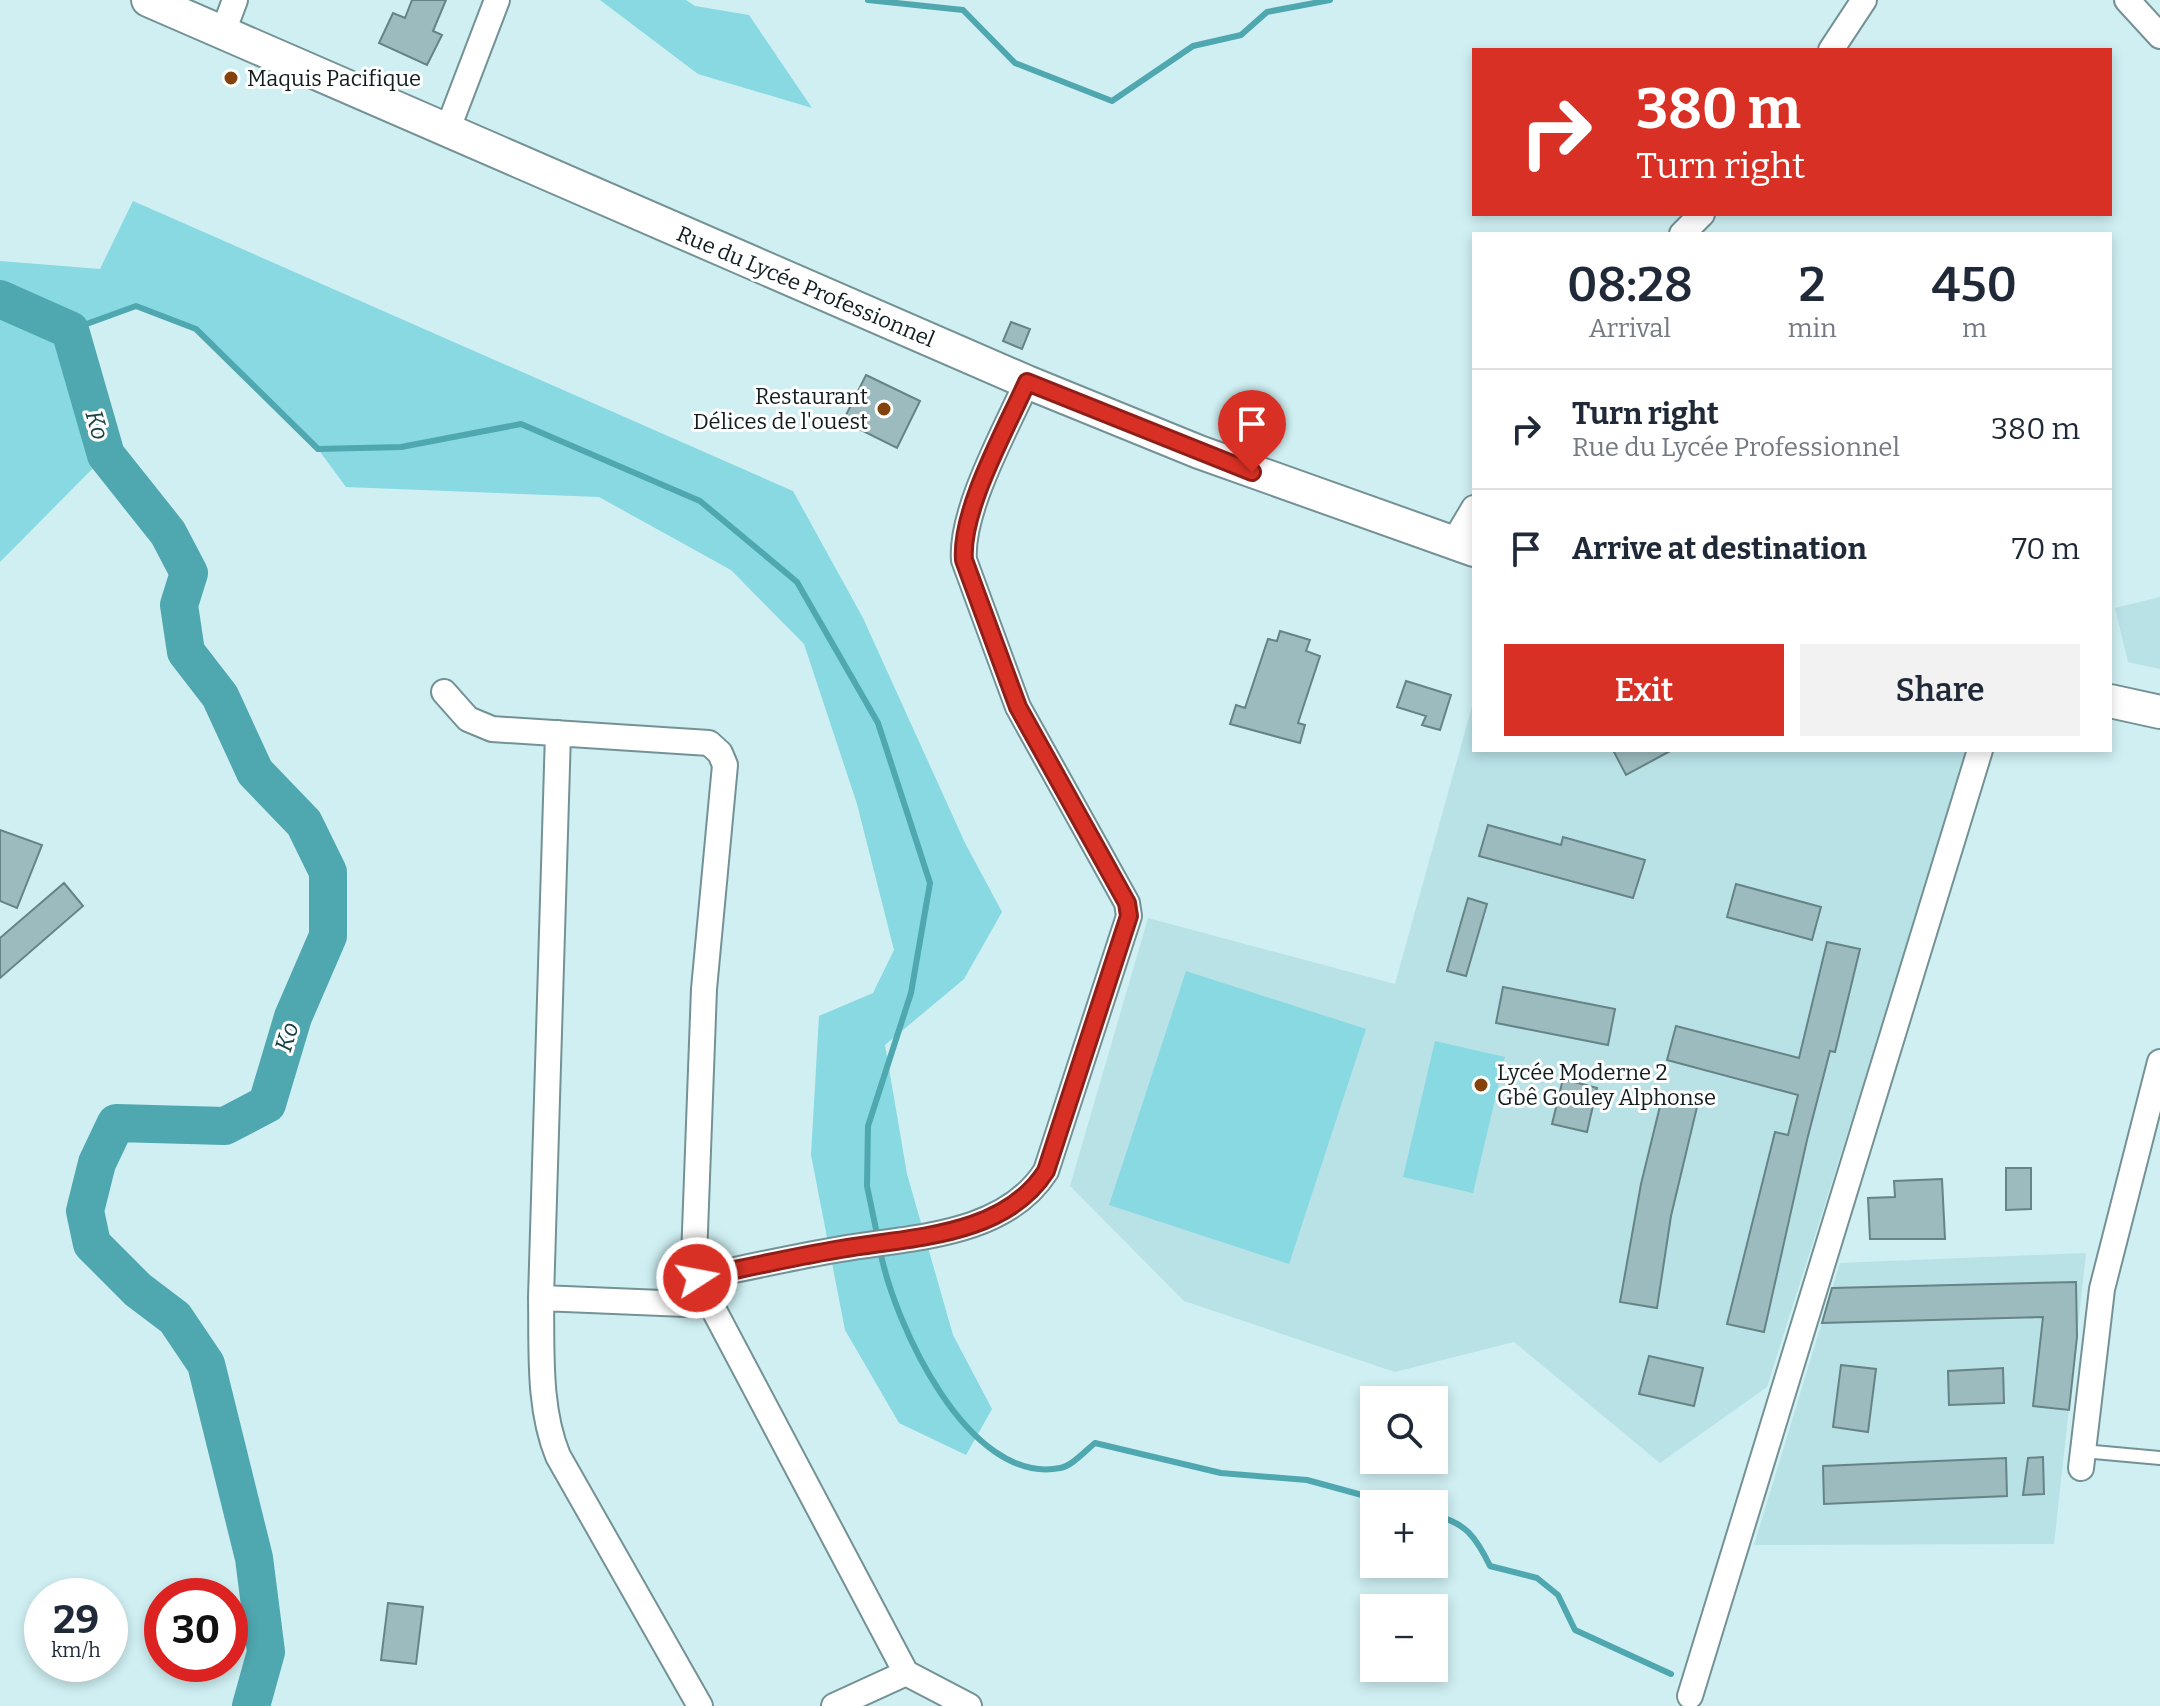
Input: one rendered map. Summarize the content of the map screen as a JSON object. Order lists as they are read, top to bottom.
{
  "streets": {
    "main road": ["Rue du Lycée Professionnel"]
  },
  "water": ["Ko"],
  "places": ["Maquis Pacifique", "Restaurant Délices de l'ouest", "Lycée Moderne 2 Gbê Gouley Alphonse"],
  "page": {
    "turn": ["380 m", "Turn right"],
    "eta": [
      "08:28",
      "Arrival",
      "2",
      "min",
      "450",
      "m"
    ],
    "list": [
      {
        "name": "Turn right",
        "note": "Rue du Lycée Professionnel",
        "value": "380 m"
      },
      {
        "name": "Arrive at destination",
        "value": "70 m"
      }
    ],
    "buttons": ["Exit", "Share"],
    "map_buttons": ["+", "−"],
    "speed": "29 km/h",
    "limit": "30"
  }
}
